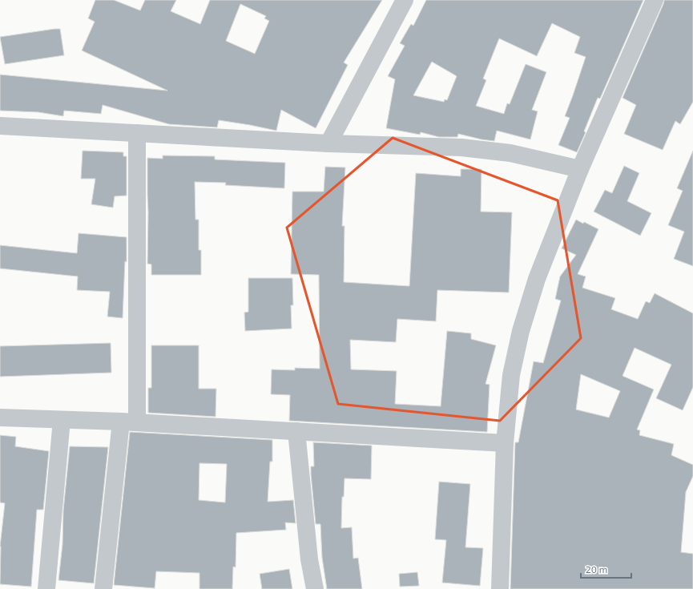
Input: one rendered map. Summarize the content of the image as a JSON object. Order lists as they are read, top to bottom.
{
  "scale_bar": "20 m"
}
